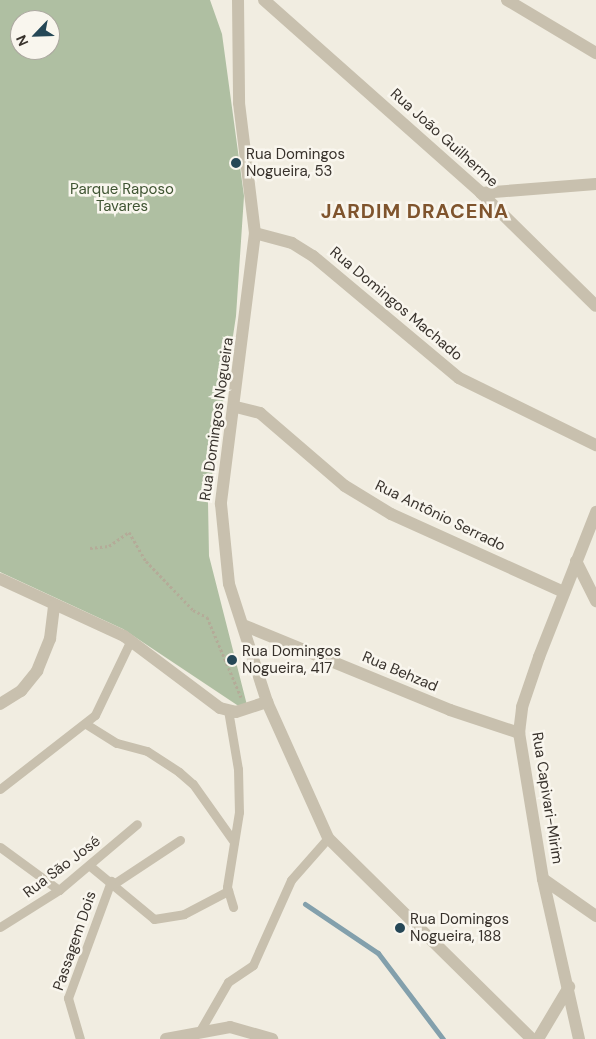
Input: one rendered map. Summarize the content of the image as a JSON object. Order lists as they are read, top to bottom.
{
  "streets": {
    "street": [
      "Rua João Guilherme",
      "Rua Domingos Machado",
      "Rua Domingos Nogueira",
      "Rua Antônio Serrado",
      "Rua Behzad",
      "Rua Capivari-Mirim"
    ],
    "lane": ["Rua São José", "Passagem Dois"]
  },
  "crossings": [
    ["Rua Domingos Machado", "Rua Domingos Nogueira"],
    ["Rua Domingos Nogueira", "Rua Antônio Serrado"],
    ["Rua Domingos Nogueira", "Rua Behzad"],
    ["Rua Antônio Serrado", "Rua Capivari-Mirim"],
    ["Rua Behzad", "Rua Capivari-Mirim"]
  ],
  "districts": ["JARDIM DRACENA"],
  "parks": ["Parque Raposo Tavares"],
  "places": ["Rua Domingos Nogueira, 53", "Rua Domingos Nogueira, 417", "Rua Domingos Nogueira, 188"],
  "north": "bottom left"
}
